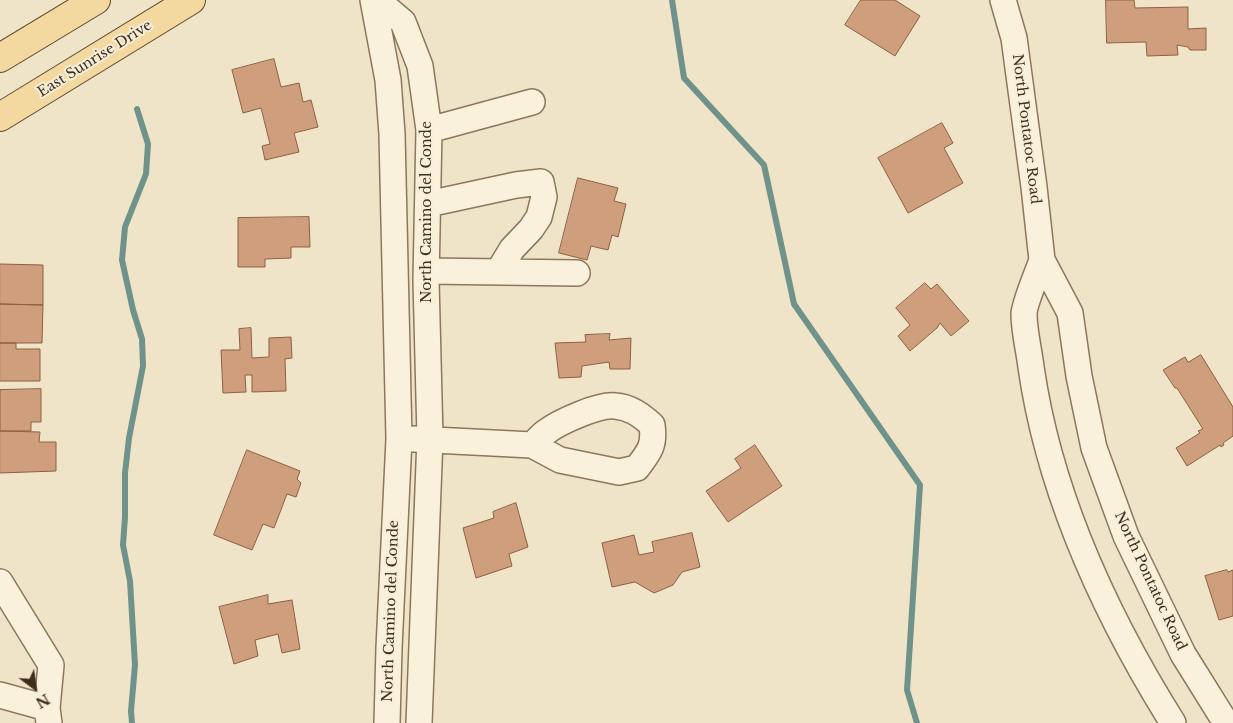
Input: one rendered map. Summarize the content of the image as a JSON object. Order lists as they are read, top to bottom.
{
  "streets": {
    "main road": ["East Sunrise Drive"],
    "street": ["North Pontatoc Road", "North Camino del Conde"]
  },
  "north": "bottom right"
}
